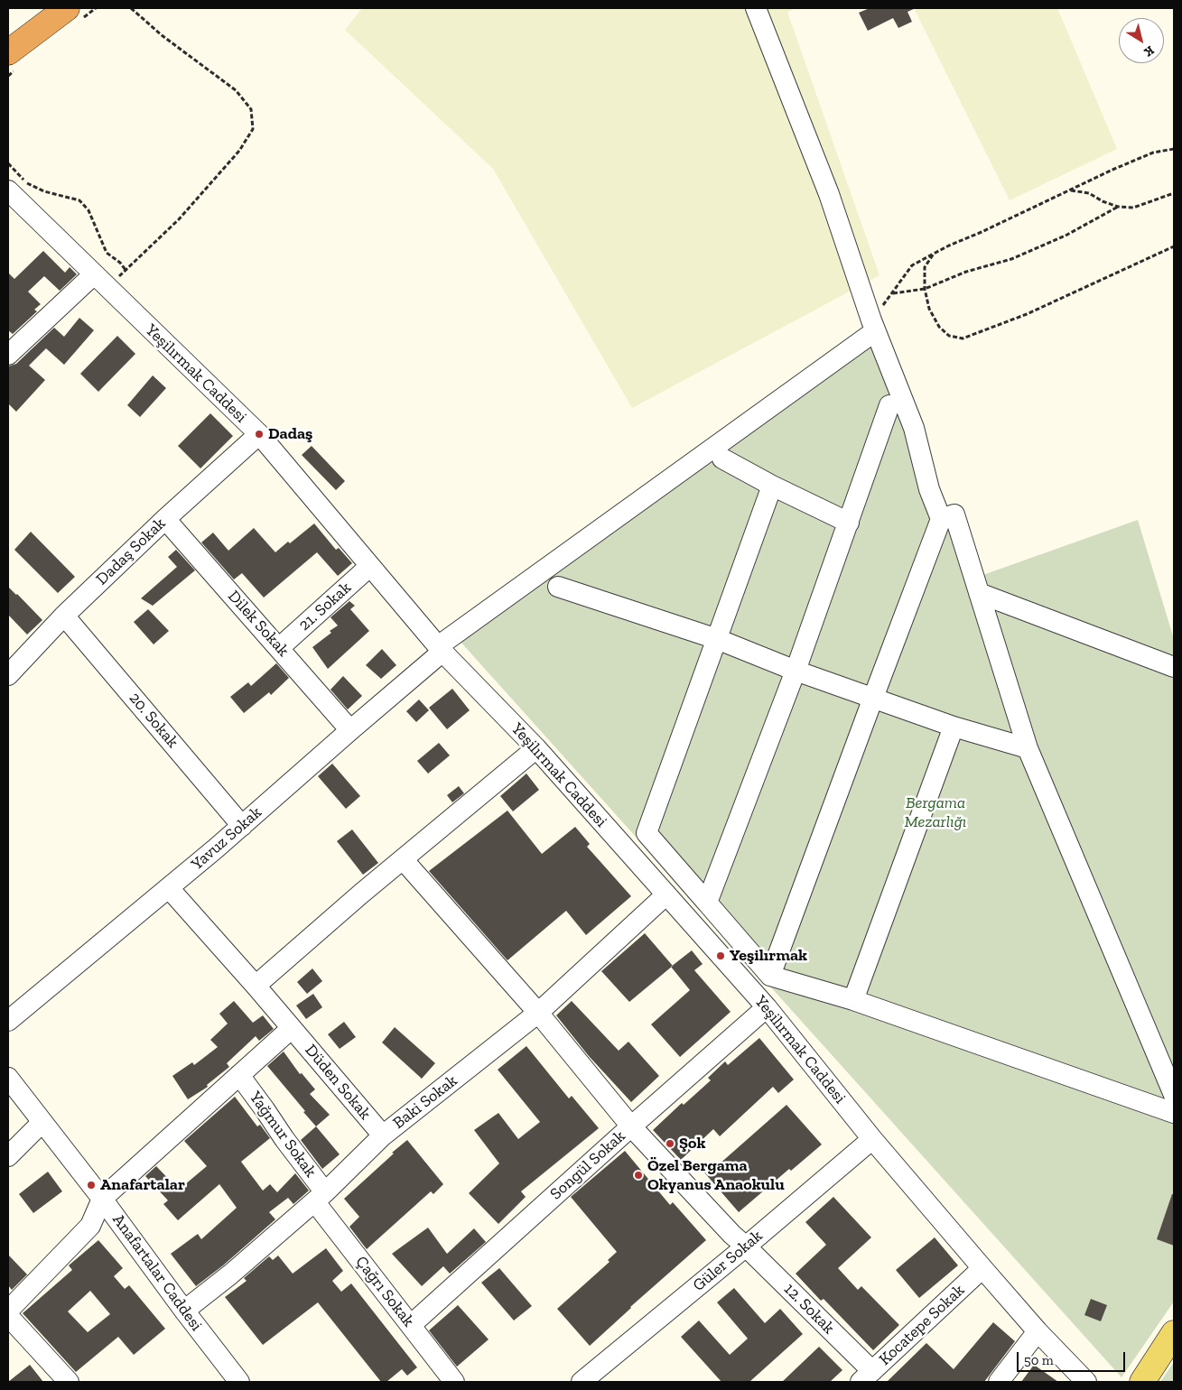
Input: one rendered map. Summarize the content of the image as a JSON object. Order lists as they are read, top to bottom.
{
  "streets": {
    "street": [
      "Yeşilırmak Caddesi",
      "Dadaş Sokak",
      "21. Sokak",
      "Dilek Sokak",
      "20. Sokak",
      "Yavuz Sokak",
      "Düden Sokak",
      "Baki Sokak",
      "Yağmur Sokak",
      "Songül Sokak",
      "Güler Sokak",
      "Anafartalar Caddesi",
      "Çağrı Sokak",
      "12. Sokak",
      "Kocatepe Sokak"
    ]
  },
  "crossings": [
    ["Yeşilırmak Caddesi", "Dadaş Sokak"],
    ["Yeşilırmak Caddesi", "21. Sokak"],
    ["Yeşilırmak Caddesi", "Yavuz Sokak"],
    ["Yeşilırmak Caddesi", "Baki Sokak"],
    ["Yeşilırmak Caddesi", "Songül Sokak"],
    ["Yeşilırmak Caddesi", "Güler Sokak"],
    ["Yeşilırmak Caddesi", "Kocatepe Sokak"],
    ["Dadaş Sokak", "Dilek Sokak"],
    ["Dadaş Sokak", "20. Sokak"],
    ["21. Sokak", "Dilek Sokak"],
    ["Dilek Sokak", "Yavuz Sokak"],
    ["20. Sokak", "Yavuz Sokak"],
    ["Düden Sokak", "Baki Sokak"],
    ["Baki Sokak", "Yağmur Sokak"],
    ["Baki Sokak", "Anafartalar Caddesi"],
    ["Baki Sokak", "Çağrı Sokak"],
    ["Baki Sokak", "12. Sokak"],
    ["Yağmur Sokak", "Çağrı Sokak"],
    ["Songül Sokak", "Çağrı Sokak"],
    ["Songül Sokak", "12. Sokak"],
    ["Güler Sokak", "12. Sokak"],
    ["12. Sokak", "Kocatepe Sokak"]
  ],
  "parks": ["Bergama Mezarlığı"],
  "places": [
    "Dadaş",
    "Yeşilırmak",
    "Şok",
    "Özel Bergama Okyanus Anaokulu",
    "Anafartalar"
  ],
  "scale_bar": "50 m",
  "north": "bottom right"
}
